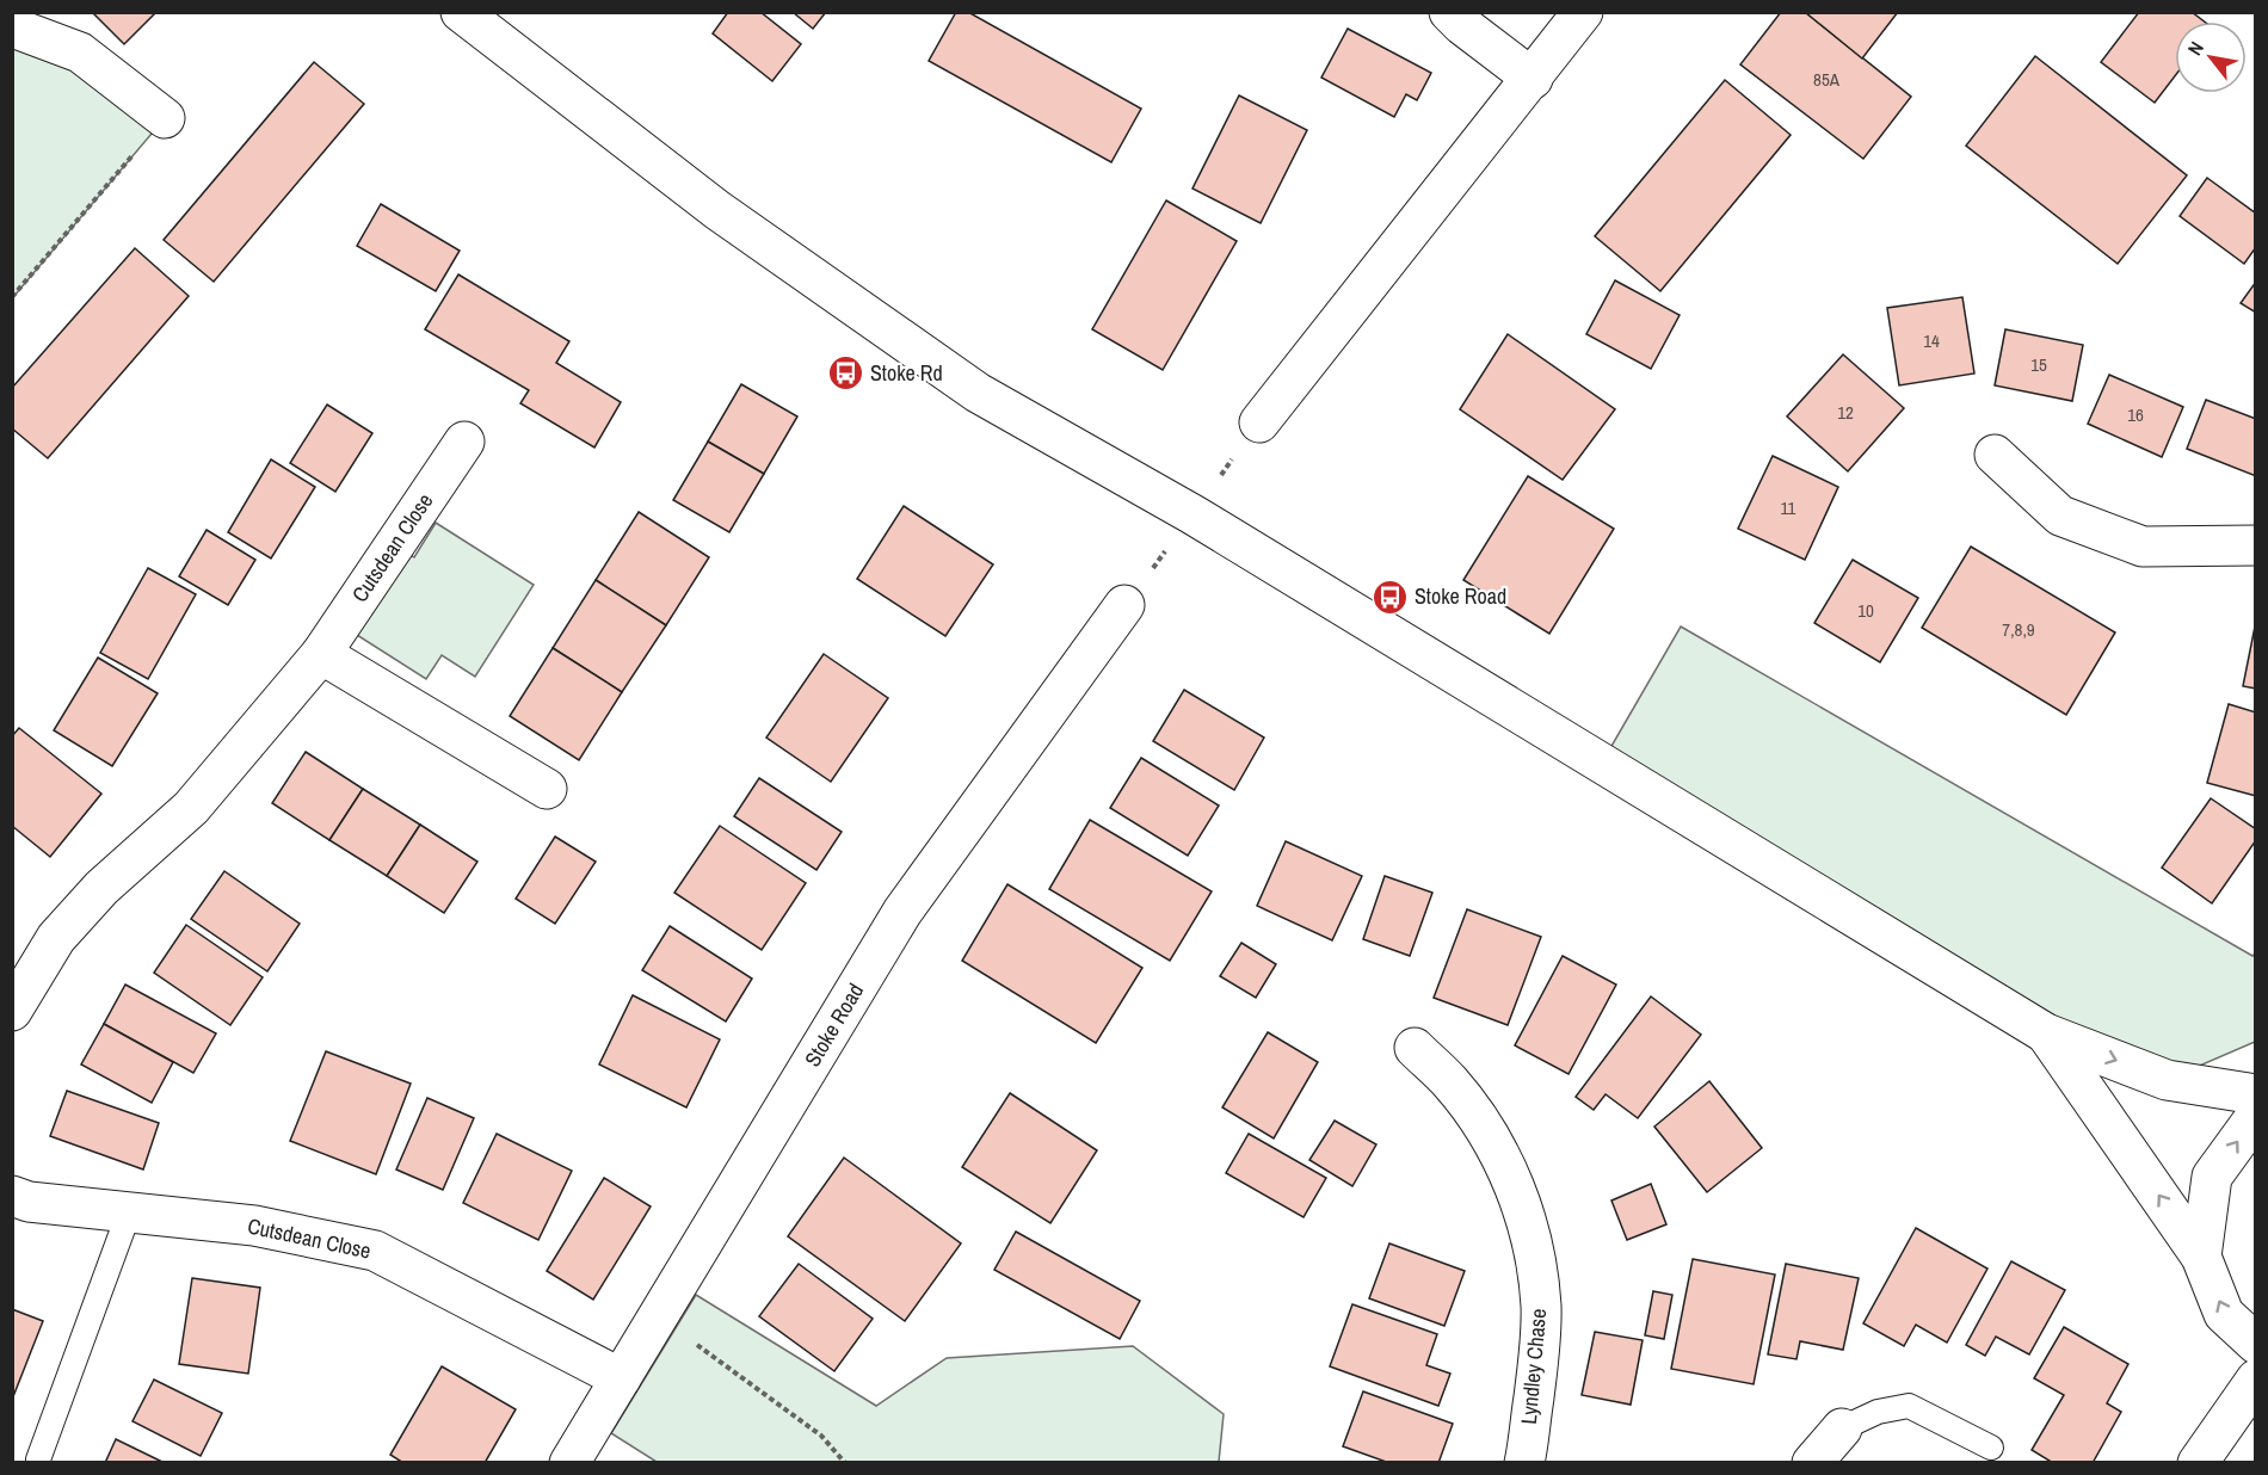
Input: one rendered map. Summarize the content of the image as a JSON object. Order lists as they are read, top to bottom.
{
  "streets": {
    "street": ["Cutsdean Close", "Stoke Road", "Lyndley Chase"]
  },
  "crossings": [
    ["Cutsdean Close", "Stoke Road"]
  ],
  "places": {
    "bus stop": ["Stoke Rd", "Stoke Road"]
  },
  "house_numbers": [
    "85A",
    "14",
    "15",
    "12",
    "16",
    "11",
    "10",
    "7,8,9"
  ],
  "north": "top left"
}
